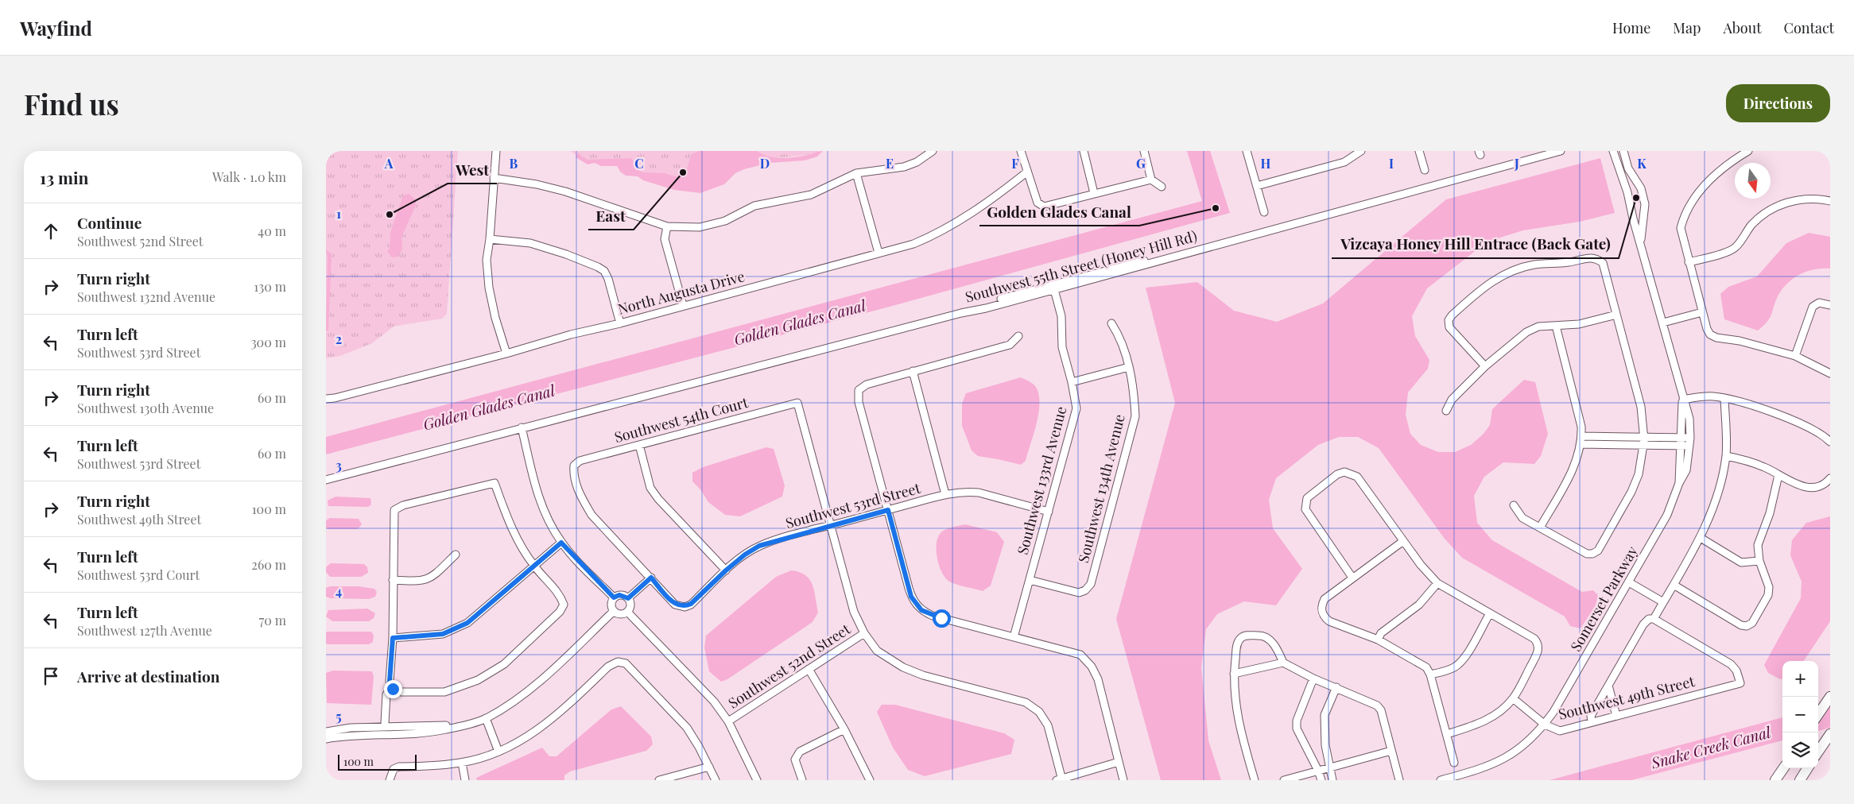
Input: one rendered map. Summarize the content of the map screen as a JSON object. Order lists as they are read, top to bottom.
{
  "streets": {
    "street": [
      "Southwest 55th Street (Honey Hill Rd)",
      "North Augusta Drive",
      "Southwest 54th Court",
      "Southwest 133rd Avenue",
      "Southwest 134th Avenue",
      "Southwest 53rd Street",
      "Somerset Parkway",
      "Southwest 52nd Street",
      "Southwest 49th Street"
    ]
  },
  "crossings": [
    ["Southwest 55th Street (Honey Hill Rd)", "Southwest 133rd Avenue"],
    ["Southwest 54th Court", "Southwest 53rd Street"],
    ["Southwest 133rd Avenue", "Southwest 134th Avenue"],
    ["Southwest 133rd Avenue", "Southwest 53rd Street"],
    ["Somerset Parkway", "Southwest 49th Street"]
  ],
  "water": ["Golden Glades Canal", "Snake Creek Canal"],
  "places": [
    "East",
    "Vizcaya Honey Hill Entrace (Back Gate)",
    "Golden Glades Canal",
    "West"
  ],
  "scale_bar": "100 m",
  "north": "bottom",
  "page": {
    "header": "Wayfind",
    "nav": [
      "Home",
      "Map",
      "About",
      "Contact"
    ],
    "buttons": "Directions",
    "title": "Find us",
    "heading": ["13 min", "Walk · 1.0 km"],
    "list": [
      ["Continue", "Southwest 52nd Street", "40 m"],
      ["Turn right", "Southwest 132nd Avenue", "130 m"],
      ["Turn left", "Southwest 53rd Street", "300 m"],
      ["Turn right", "Southwest 130th Avenue", "60 m"],
      ["Turn left", "Southwest 53rd Street", "60 m"],
      ["Turn right", "Southwest 49th Street", "100 m"],
      ["Turn left", "Southwest 53rd Court", "260 m"],
      ["Turn left", "Southwest 127th Avenue", "70 m"],
      "Arrive at destination"
    ],
    "map_buttons": ["+", "−"],
    "scale": "100 m"
  },
  "grid": {
    "columns": [
      "A",
      "B",
      "C",
      "D",
      "E",
      "F",
      "G",
      "H",
      "I",
      "J",
      "K"
    ],
    "rows": [
      "1",
      "2",
      "3",
      "4",
      "5"
    ]
  }
}
